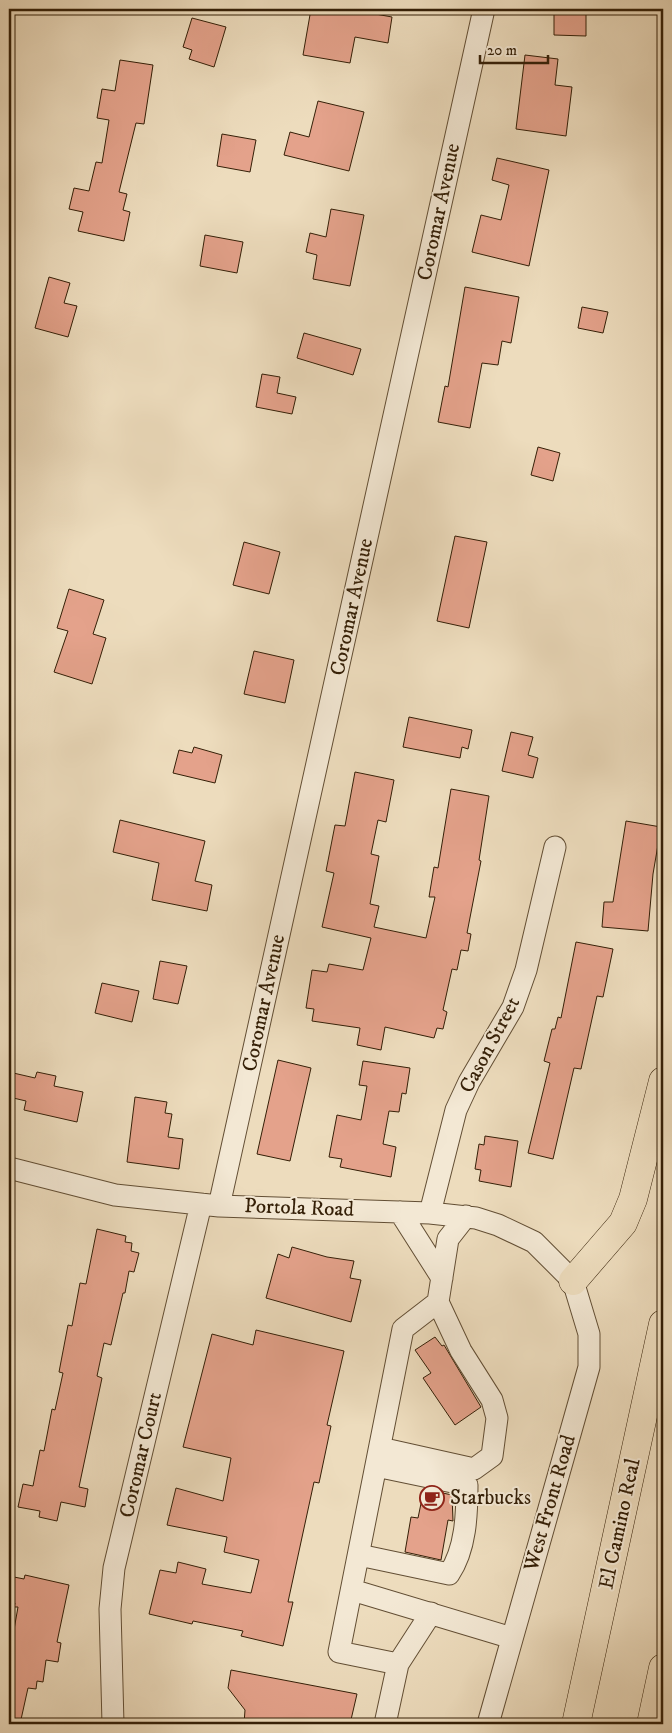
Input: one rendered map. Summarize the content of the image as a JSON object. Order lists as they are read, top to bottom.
{
  "streets": {
    "highway": ["El Camino Real"],
    "street": [
      "Coromar Avenue",
      "Cason Street",
      "Portola Road",
      "Coromar Court",
      "West Front Road"
    ]
  },
  "crossings": [
    ["Coromar Avenue", "Portola Road"],
    ["Coromar Avenue", "Coromar Court"],
    ["Cason Street", "Portola Road"],
    ["Portola Road", "Coromar Court"],
    ["Portola Road", "West Front Road"]
  ],
  "places": {
    "cafe": ["Starbucks"]
  },
  "scale_bar": "20 m"
}
